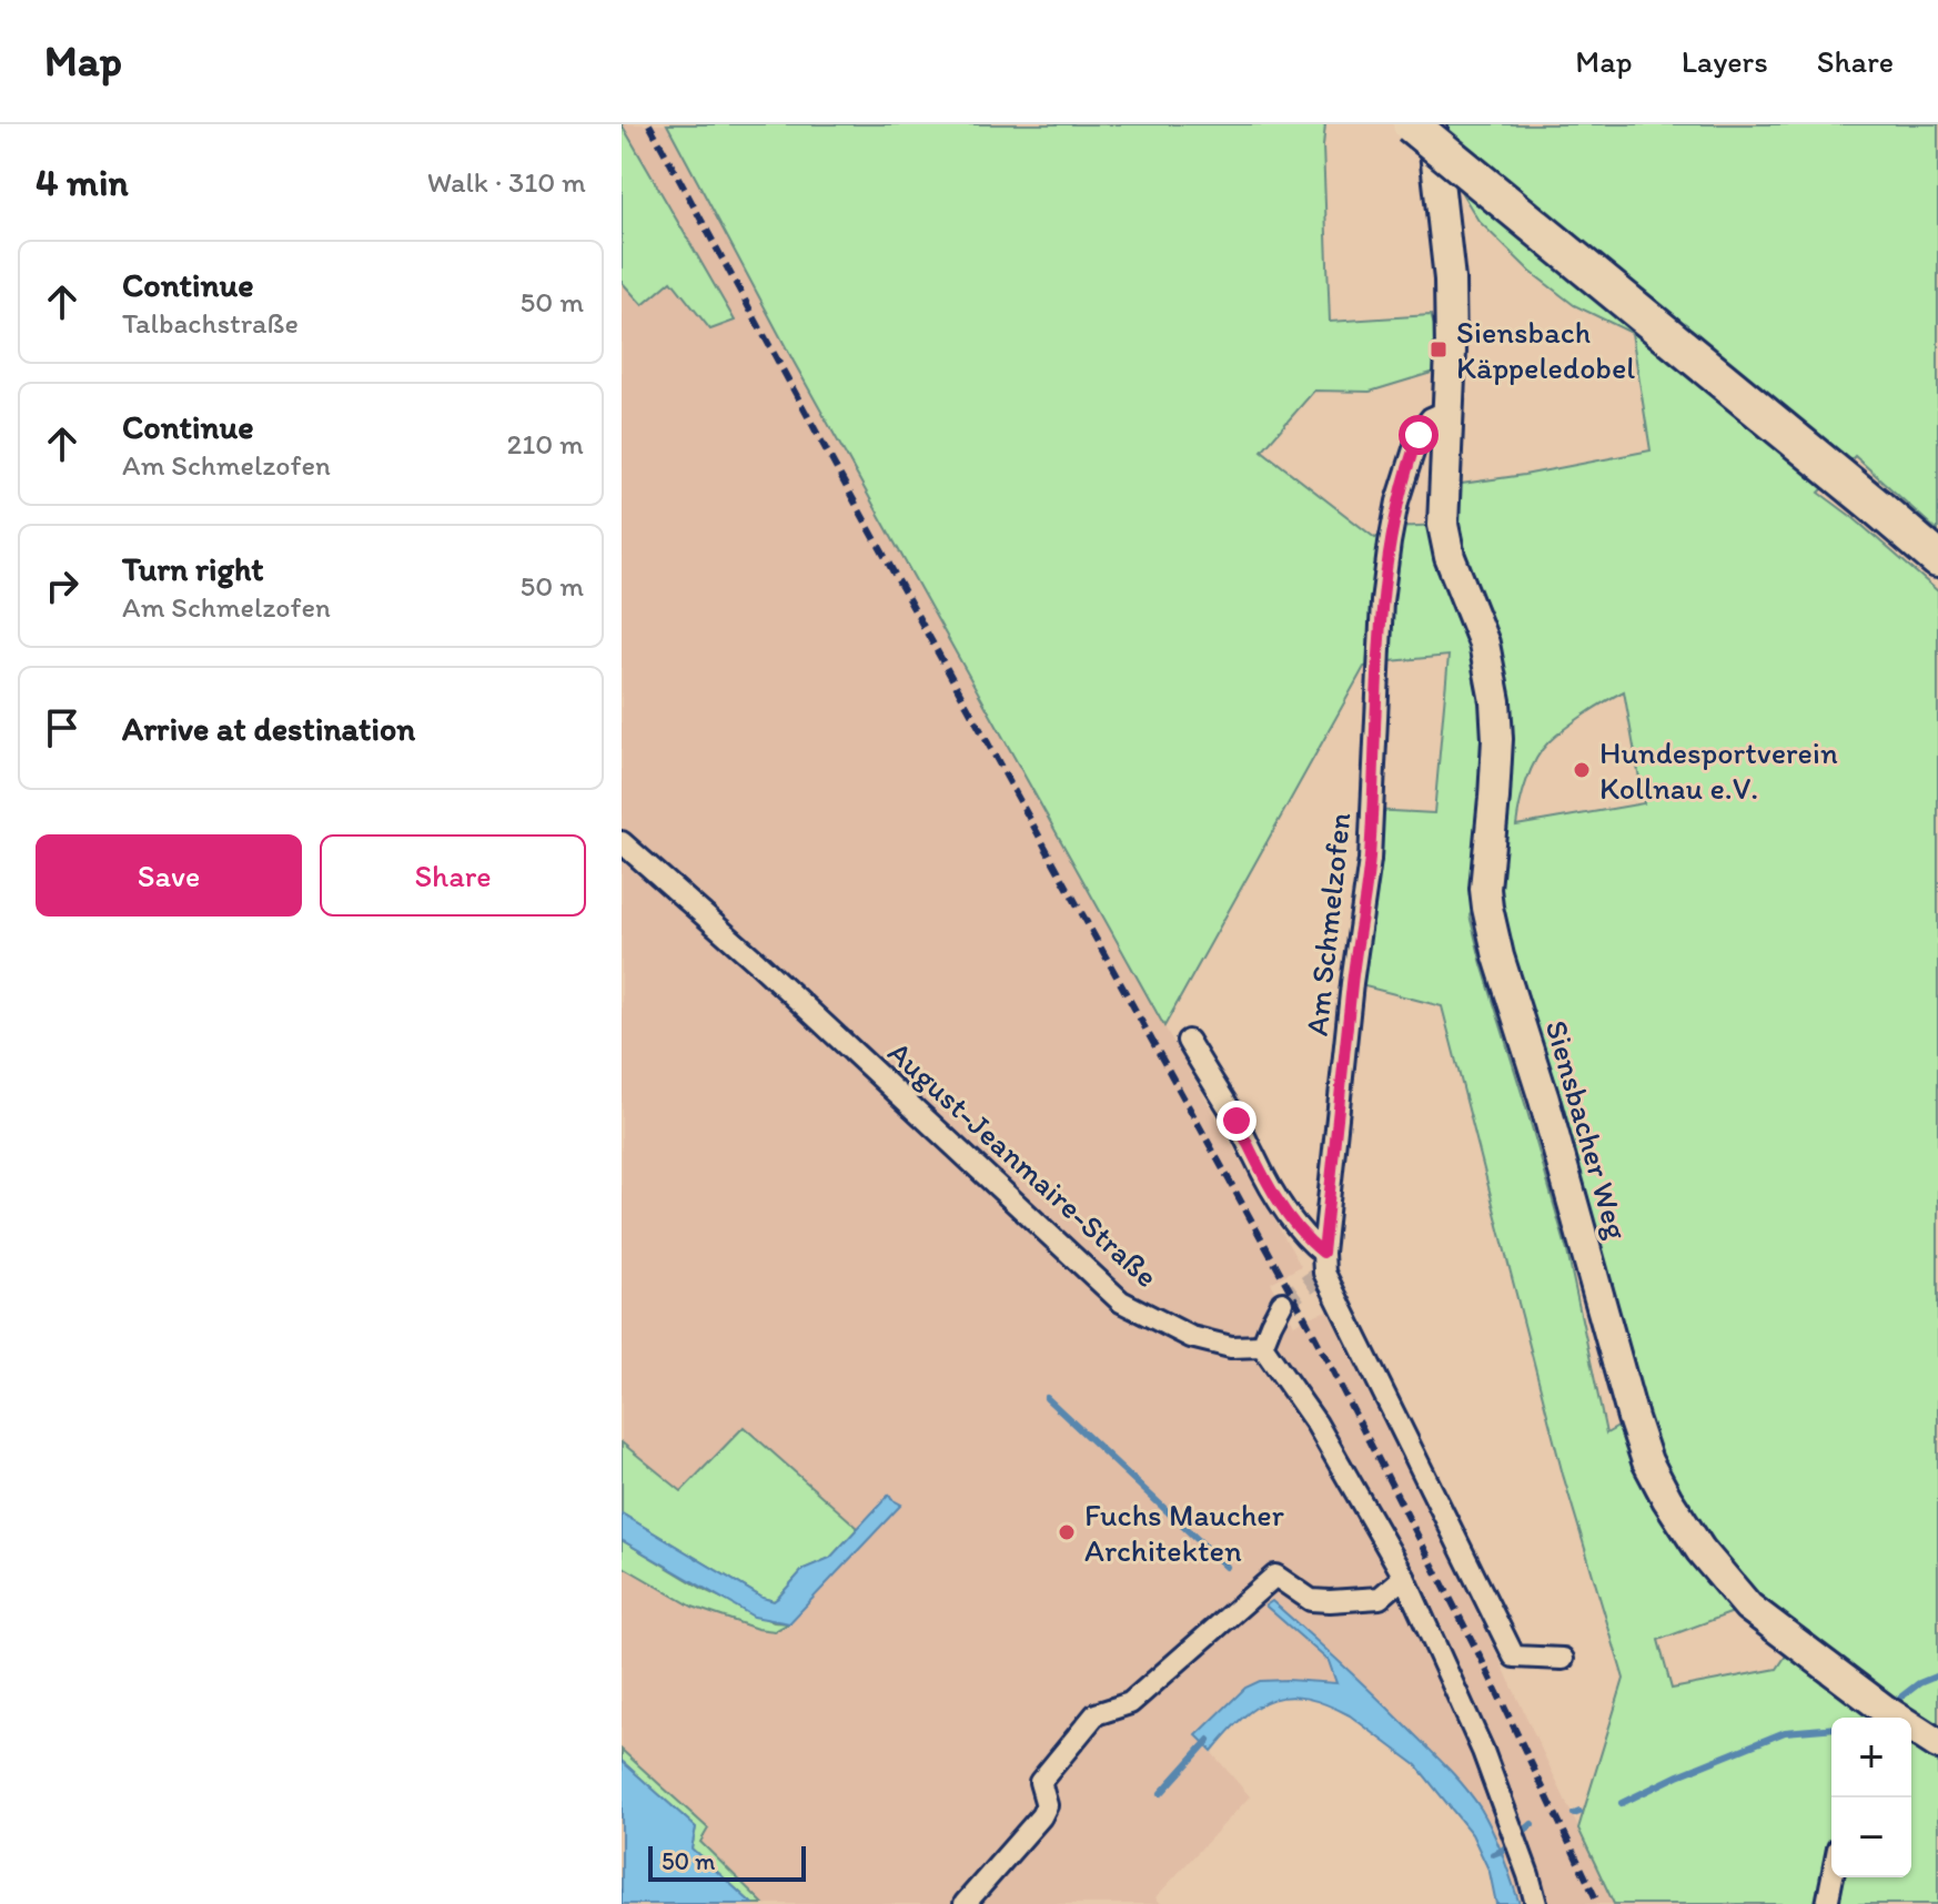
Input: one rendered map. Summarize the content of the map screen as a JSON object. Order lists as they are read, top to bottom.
{
  "streets": {
    "street": ["Am Schmelzofen", "Siensbacher Weg", "August-Jeanmaire-Straße"]
  },
  "crossings": [
    ["Am Schmelzofen", "Siensbacher Weg"]
  ],
  "places": {
    "transit": ["Siensbach Käppeledobel"],
    "other": ["Hundesportverein Kollnau e.V.", "Fuchs Maucher Architekten"]
  },
  "scale_bar": "50 m",
  "page": {
    "header": "Map",
    "nav": ["Map", "Layers", "Share"],
    "heading": ["4 min", "Walk · 310 m"],
    "list": [
      ["Continue", "Talbachstraße", "50 m"],
      ["Continue", "Am Schmelzofen", "210 m"],
      ["Turn right", "Am Schmelzofen", "50 m"],
      "Arrive at destination"
    ],
    "buttons": ["Save", "Share"],
    "map_buttons": ["+", "−"],
    "scale": "50 m"
  }
}
